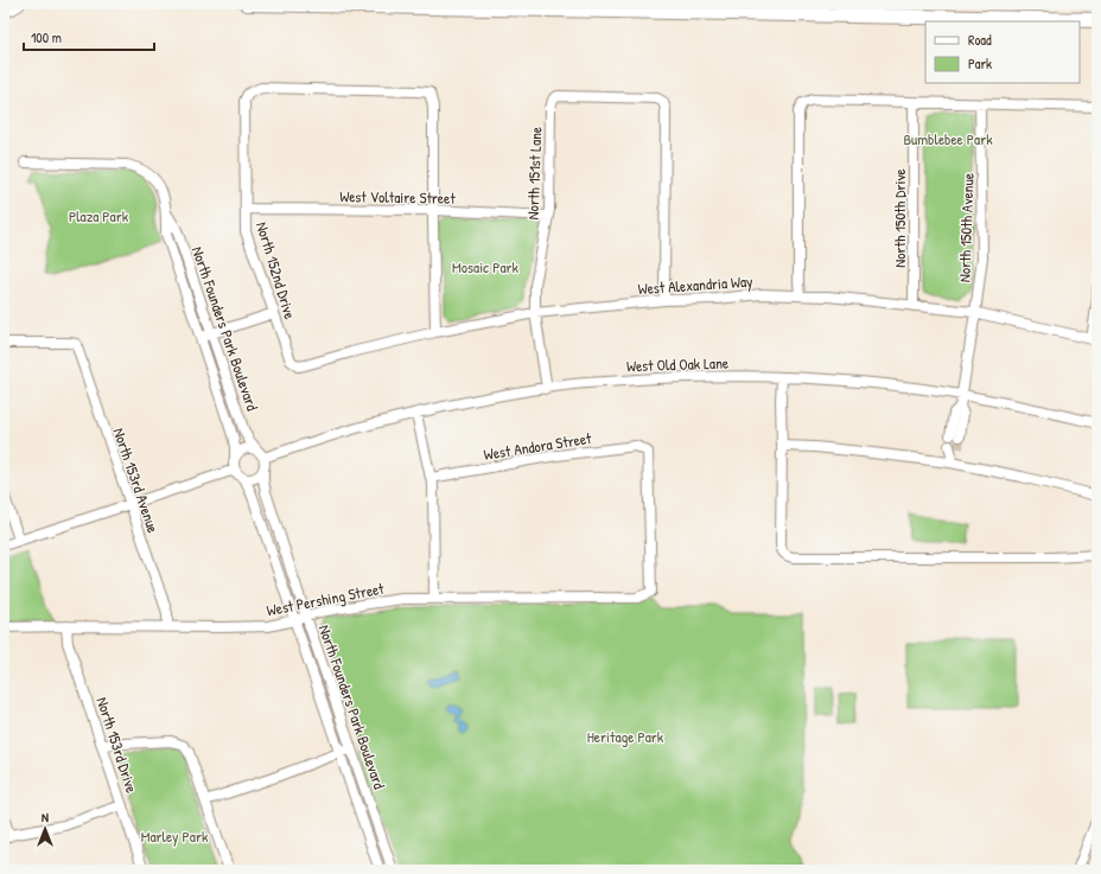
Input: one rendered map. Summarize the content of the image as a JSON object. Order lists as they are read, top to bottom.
{
  "streets": {
    "street": [
      "North 151st Lane",
      "West Voltaire Street",
      "North 150th Drive",
      "North 150th Avenue",
      "North 152nd Drive",
      "West Alexandria Way",
      "North Founders Park Boulevard",
      "West Old Oak Lane",
      "West Andora Street",
      "North 153rd Avenue",
      "West Pershing Street",
      "North 153rd Drive"
    ]
  },
  "crossings": [
    ["North 151st Lane", "West Voltaire Street"],
    ["North 151st Lane", "West Alexandria Way"],
    ["North 151st Lane", "West Old Oak Lane"],
    ["West Voltaire Street", "North 152nd Drive"],
    ["North 150th Drive", "West Alexandria Way"],
    ["North 150th Avenue", "West Alexandria Way"],
    ["North 150th Avenue", "West Old Oak Lane"],
    ["North 152nd Drive", "West Alexandria Way"],
    ["North Founders Park Boulevard", "West Old Oak Lane"],
    ["North Founders Park Boulevard", "West Pershing Street"],
    ["West Andora Street", "West Pershing Street"],
    ["North 153rd Avenue", "West Pershing Street"],
    ["West Pershing Street", "North 153rd Drive"]
  ],
  "parks": [
    "Bumblebee Park",
    "Plaza Park",
    "Mosaic Park",
    "Heritage Park",
    "Marley Park"
  ],
  "legend": ["Road", "Park"],
  "scale_bar": "100 m",
  "north": "top"
}
